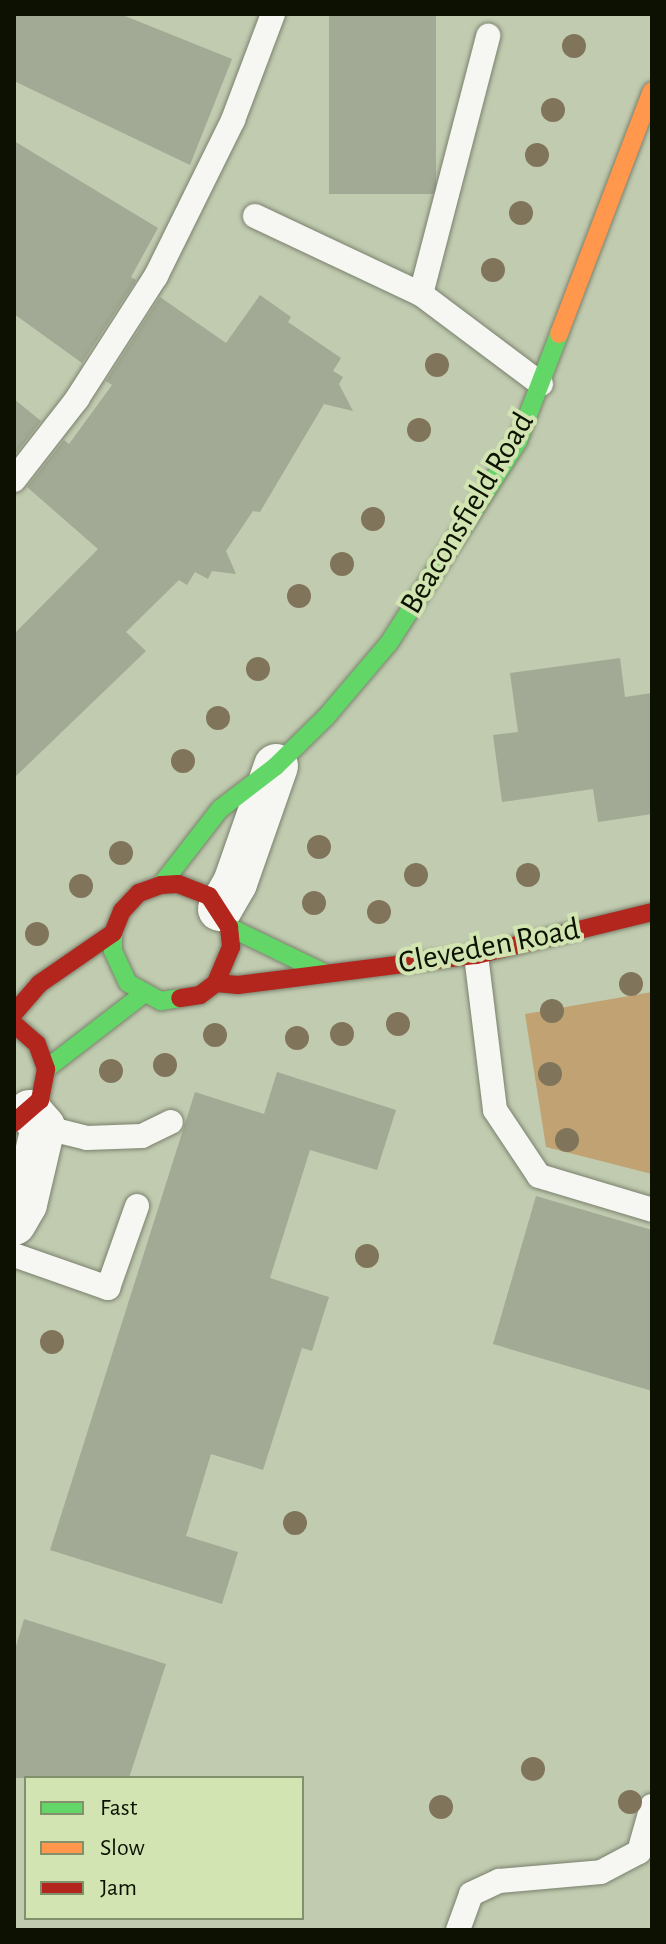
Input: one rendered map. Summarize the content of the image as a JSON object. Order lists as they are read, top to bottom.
{
  "streets": {
    "street": ["Beaconsfield Road", "Cleveden Road"]
  },
  "crossings": [
    ["Beaconsfield Road", "Cleveden Road"]
  ],
  "legend": ["Fast", "Slow", "Jam"]
}
